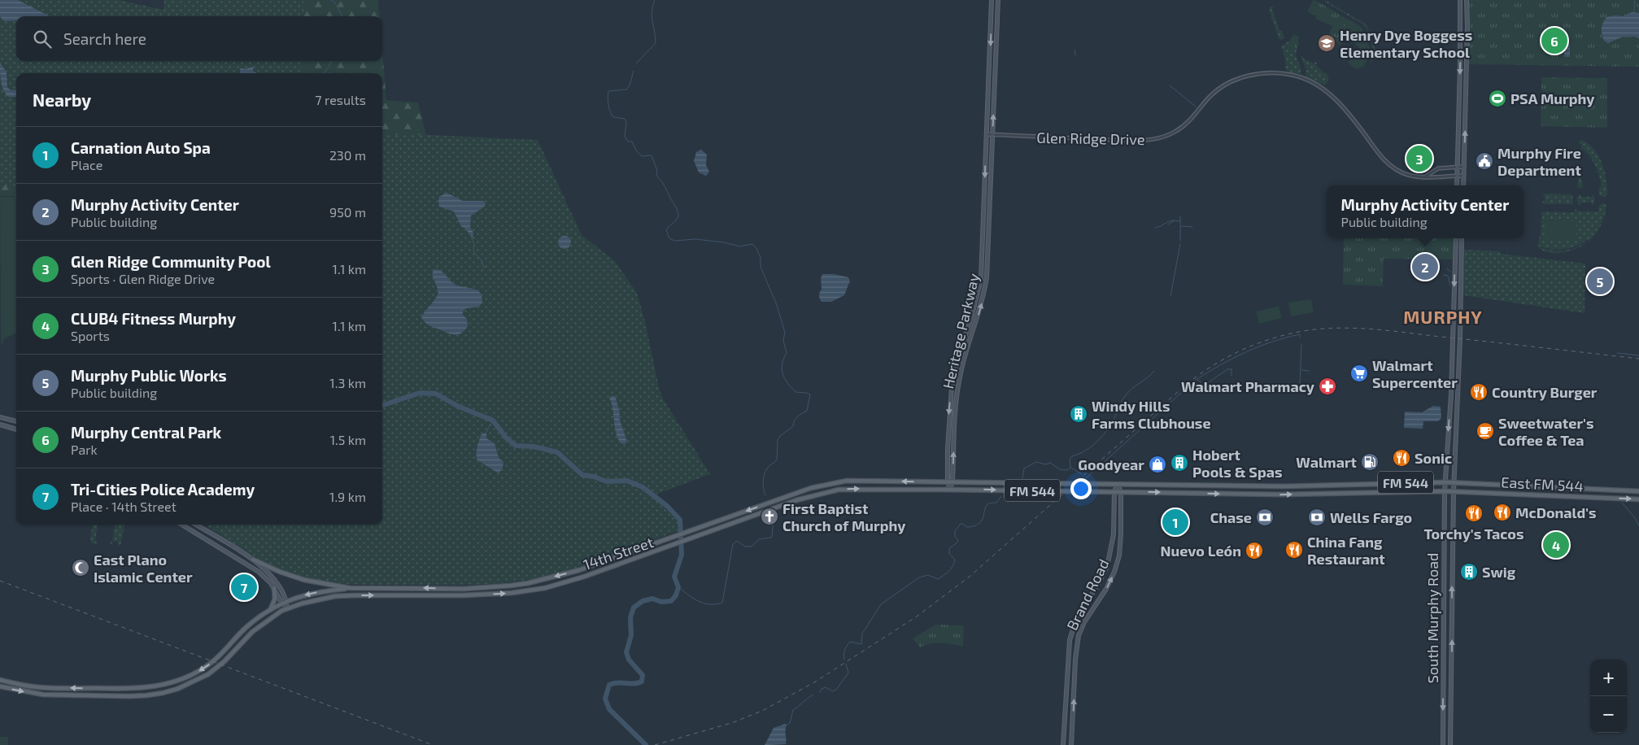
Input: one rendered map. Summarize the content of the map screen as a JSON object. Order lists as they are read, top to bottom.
{
  "streets": {
    "main road": [
      "Heritage Parkway",
      "FM 544",
      "East FM 544",
      "14th Street",
      "Brand Road",
      "South Murphy Road"
    ],
    "street": ["Glen Ridge Drive"]
  },
  "crossings": [
    ["Glen Ridge Drive", "Heritage Parkway"],
    ["Heritage Parkway", "FM 544"],
    ["Heritage Parkway", "14th Street"],
    ["FM 544", "East FM 544"],
    ["FM 544", "14th Street"],
    ["FM 544", "Brand Road"],
    ["FM 544", "South Murphy Road"],
    ["East FM 544", "South Murphy Road"]
  ],
  "districts": ["MURPHY"],
  "places": {
    "school or university": ["Henry Dye Boggess Elementary School"],
    "sports": ["PSA Murphy"],
    "public building": ["Murphy Fire Department"],
    "supermarket": ["Walmart Supercenter"],
    "pharmacy": ["Walmart Pharmacy"],
    "restaurant": [
      "Country Burger",
      "Sonic",
      "McDonald's",
      "Torchy's Tacos",
      "China Fang Restaurant",
      "Nuevo León"
    ],
    "building": ["Windy Hills Farms Clubhouse", "Hobert Pools & Spas", "Swig"],
    "cafe": ["Sweetwater's Coffee & Tea"],
    "fuel station": ["Walmart"],
    "shop": ["Goodyear"],
    "church": ["First Baptist Church of Murphy"],
    "bank": ["Chase", "Wells Fargo"],
    "mosque": ["East Plano Islamic Center"]
  },
  "page": {
    "search": "Search here",
    "pins": [
      "6",
      "3",
      "2",
      "5",
      "1",
      "4",
      "7"
    ],
    "heading": ["Nearby", "7 results"],
    "list": [
      {
        "mark": "1",
        "name": "Carnation Auto Spa",
        "note": "Place",
        "value": "230 m"
      },
      {
        "mark": "2",
        "name": "Murphy Activity Center",
        "note": "Public building",
        "value": "950 m"
      },
      {
        "mark": "3",
        "name": "Glen Ridge Community Pool",
        "note": "Sports · Glen Ridge Drive",
        "value": "1.1 km"
      },
      {
        "mark": "4",
        "name": "CLUB4 Fitness Murphy",
        "note": "Sports",
        "value": "1.1 km"
      },
      {
        "mark": "5",
        "name": "Murphy Public Works",
        "note": "Public building",
        "value": "1.3 km"
      },
      {
        "mark": "6",
        "name": "Murphy Central Park",
        "note": "Park",
        "value": "1.5 km"
      },
      {
        "mark": "7",
        "name": "Tri-Cities Police Academy",
        "note": "Place · 14th Street",
        "value": "1.9 km"
      }
    ],
    "popup": ["Murphy Activity Center", "Public building"],
    "map_buttons": ["+", "−"]
  }
}
